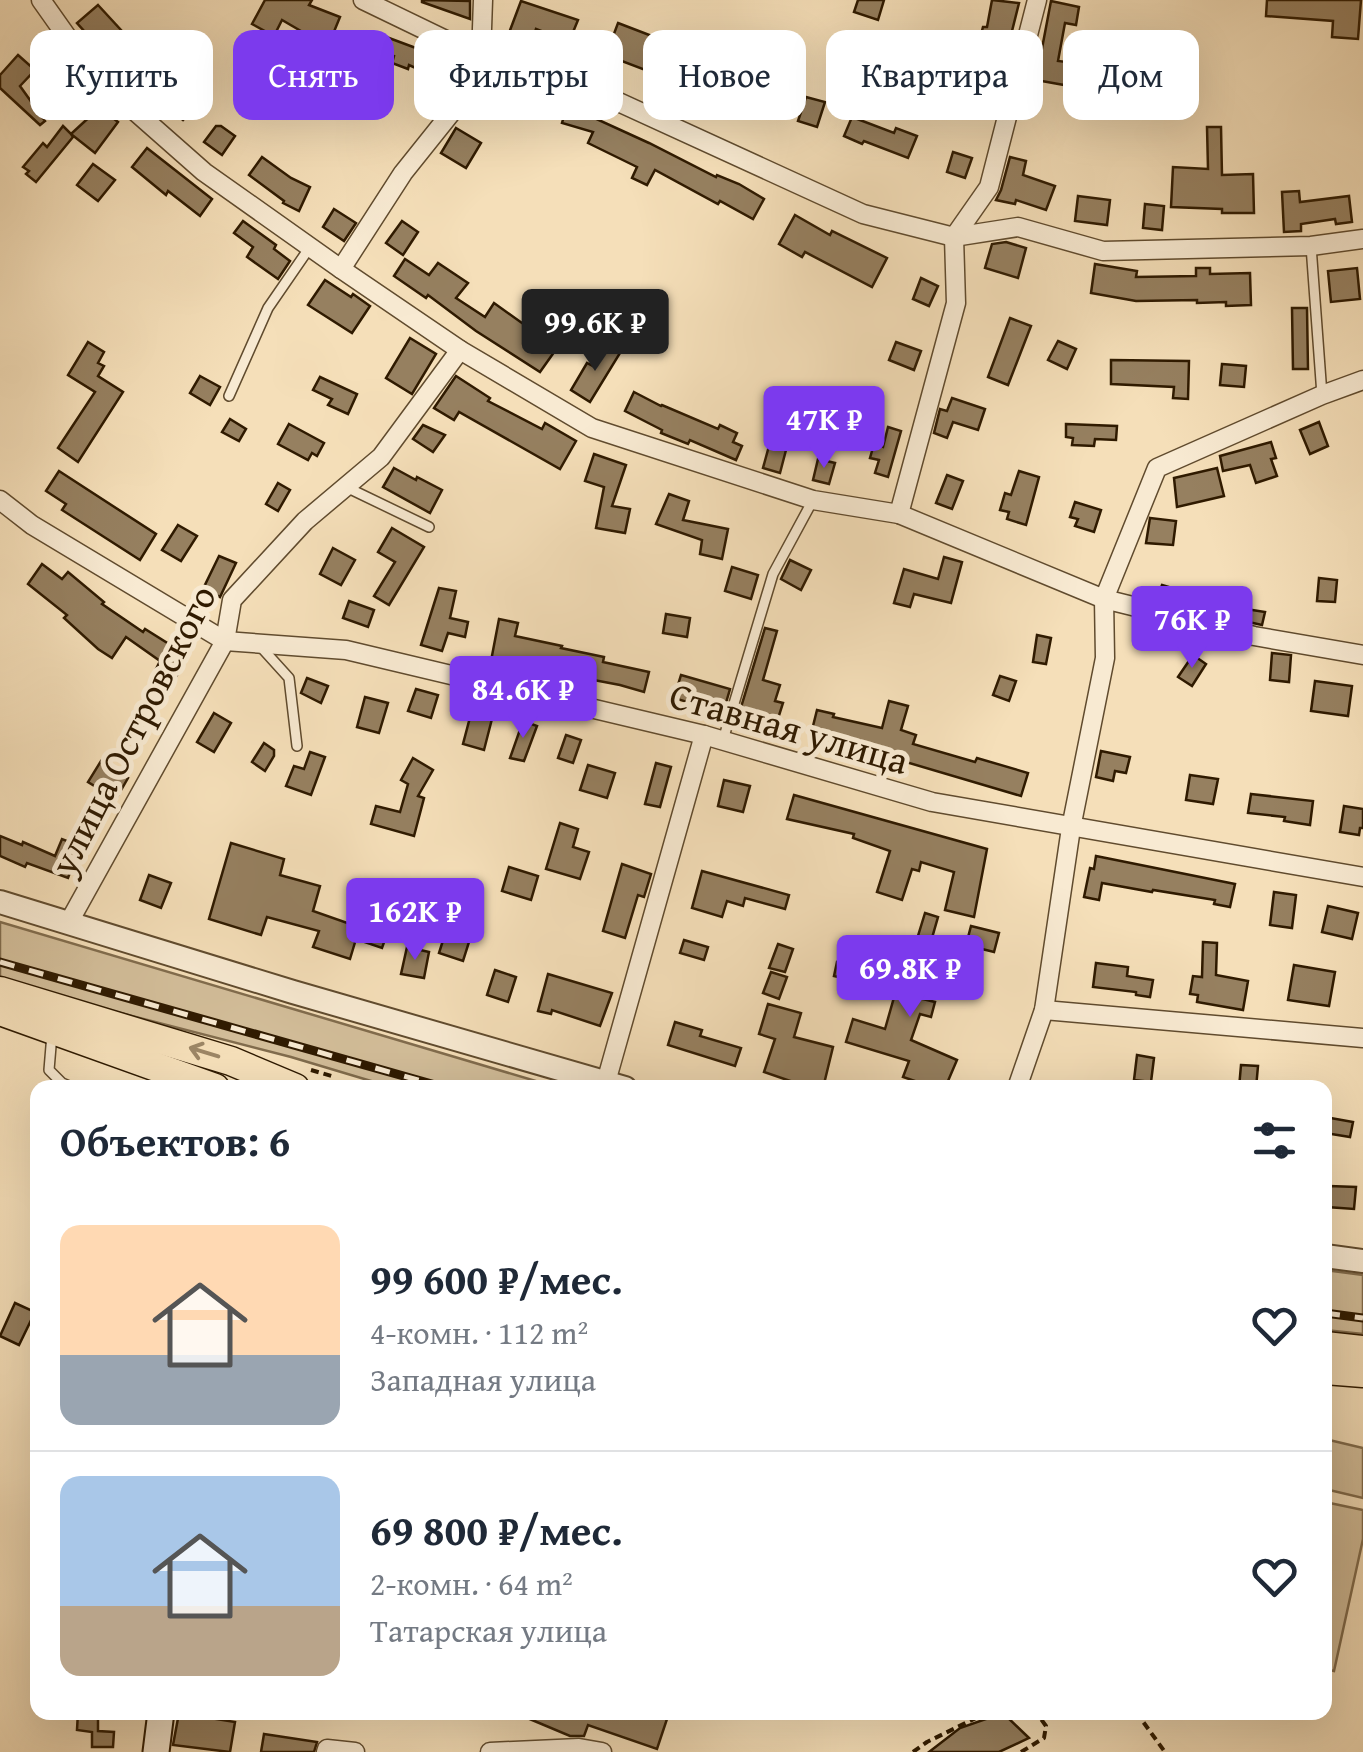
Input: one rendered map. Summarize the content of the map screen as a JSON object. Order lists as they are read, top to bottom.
{
  "streets": {
    "street": ["Ставная улица", "улица Островского"]
  },
  "crossings": [
    ["Ставная улица", "улица Островского"]
  ],
  "page": {
    "chip": [
      "Купить",
      "Снять",
      "Фильтры",
      "Новое",
      "Квартира",
      "Дом"
    ],
    "price": [
      "99.6K ₽",
      "47K ₽",
      "76K ₽",
      "84.6K ₽",
      "162K ₽",
      "69.8K ₽"
    ],
    "heading": "Объектов: 6",
    "list": [
      {
        "name": "99 600 ₽/мес.",
        "note": "4-комн. · 112 m² · Западная улица"
      },
      {
        "name": "69 800 ₽/мес.",
        "note": "2-комн. · 64 m² · Татарская улица"
      }
    ]
  }
}
